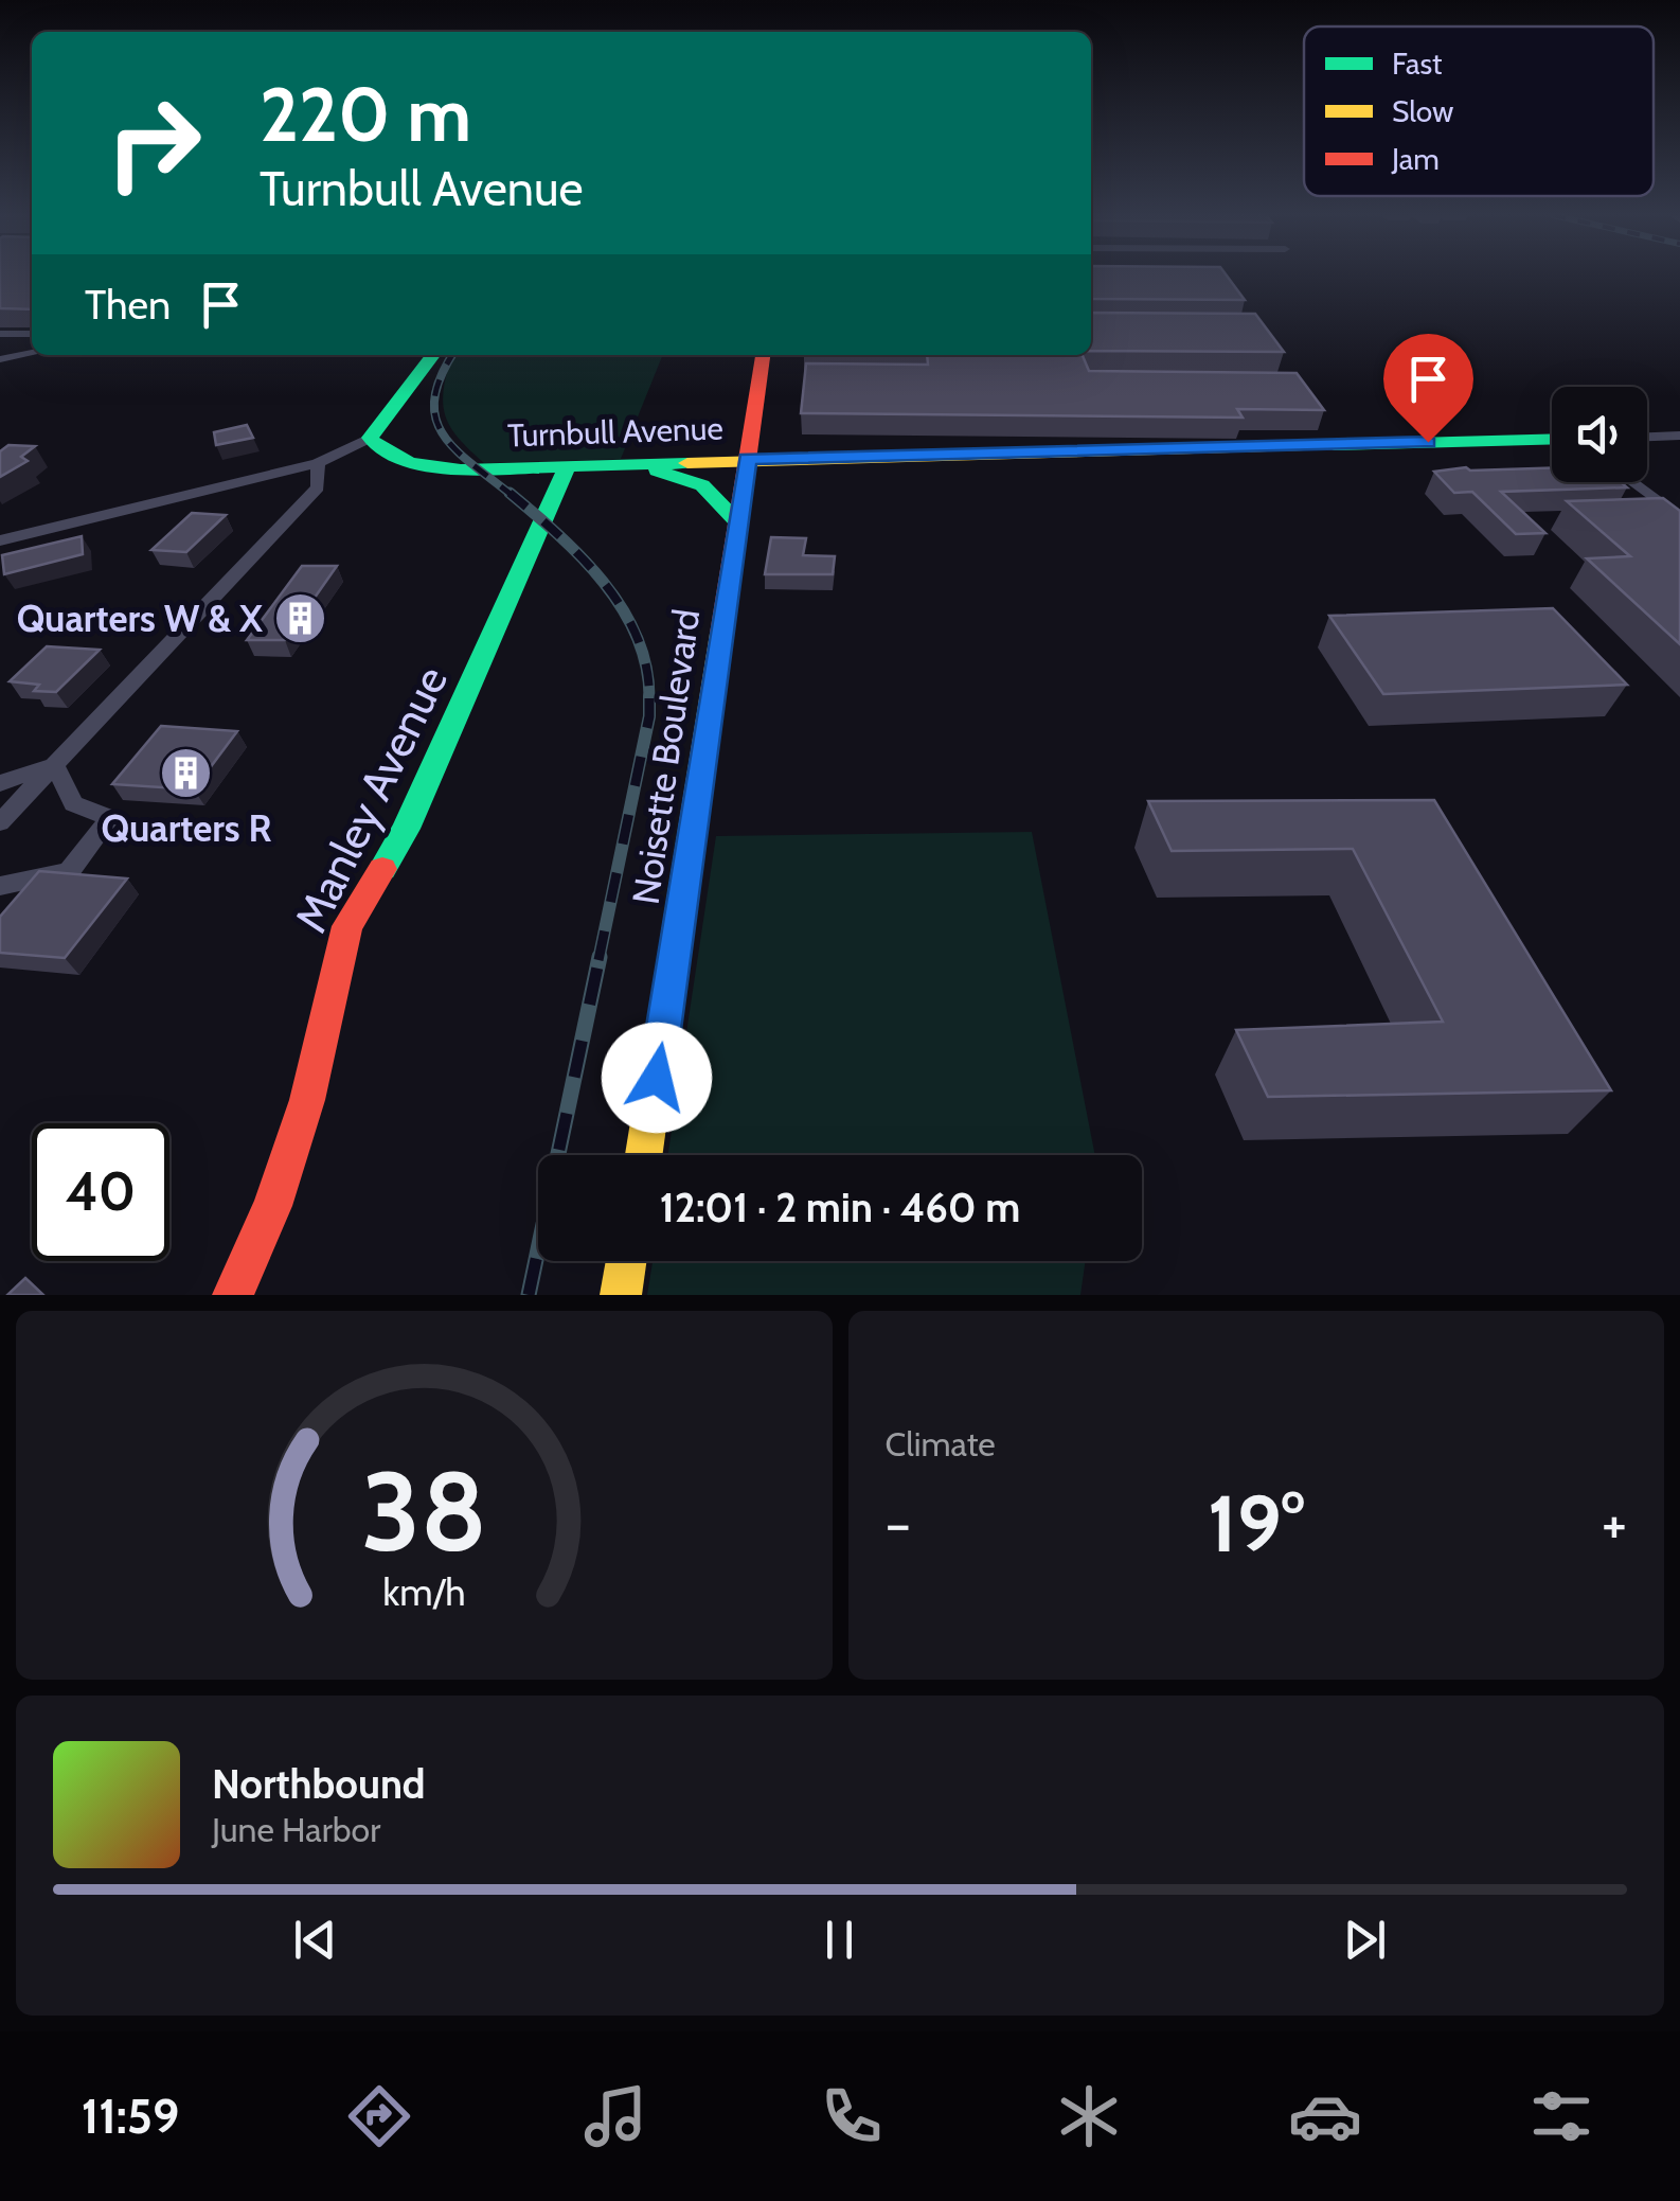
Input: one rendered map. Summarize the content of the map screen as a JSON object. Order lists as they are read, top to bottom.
{
  "streets": {
    "street": ["Turnbull Avenue", "Noisette Boulevard", "Manley Avenue"]
  },
  "crossings": [
    ["Turnbull Avenue", "Noisette Boulevard"],
    ["Turnbull Avenue", "Manley Avenue"]
  ],
  "places": {
    "building": ["Quarters W & X", "Quarters R"]
  },
  "legend": ["Fast", "Slow", "Jam"],
  "page": {
    "turn": ["220 m", "Turnbull Avenue"],
    "then": "Then",
    "limit": "40",
    "trip": "12:01 · 2 min · 460 m",
    "tile": "Climate",
    "heat": ["−", "19°", "+"],
    "song": ["Northbound", "June Harbor"],
    "tabs": "11:59",
    "gauge": ["38", "km/h"]
  }
}
